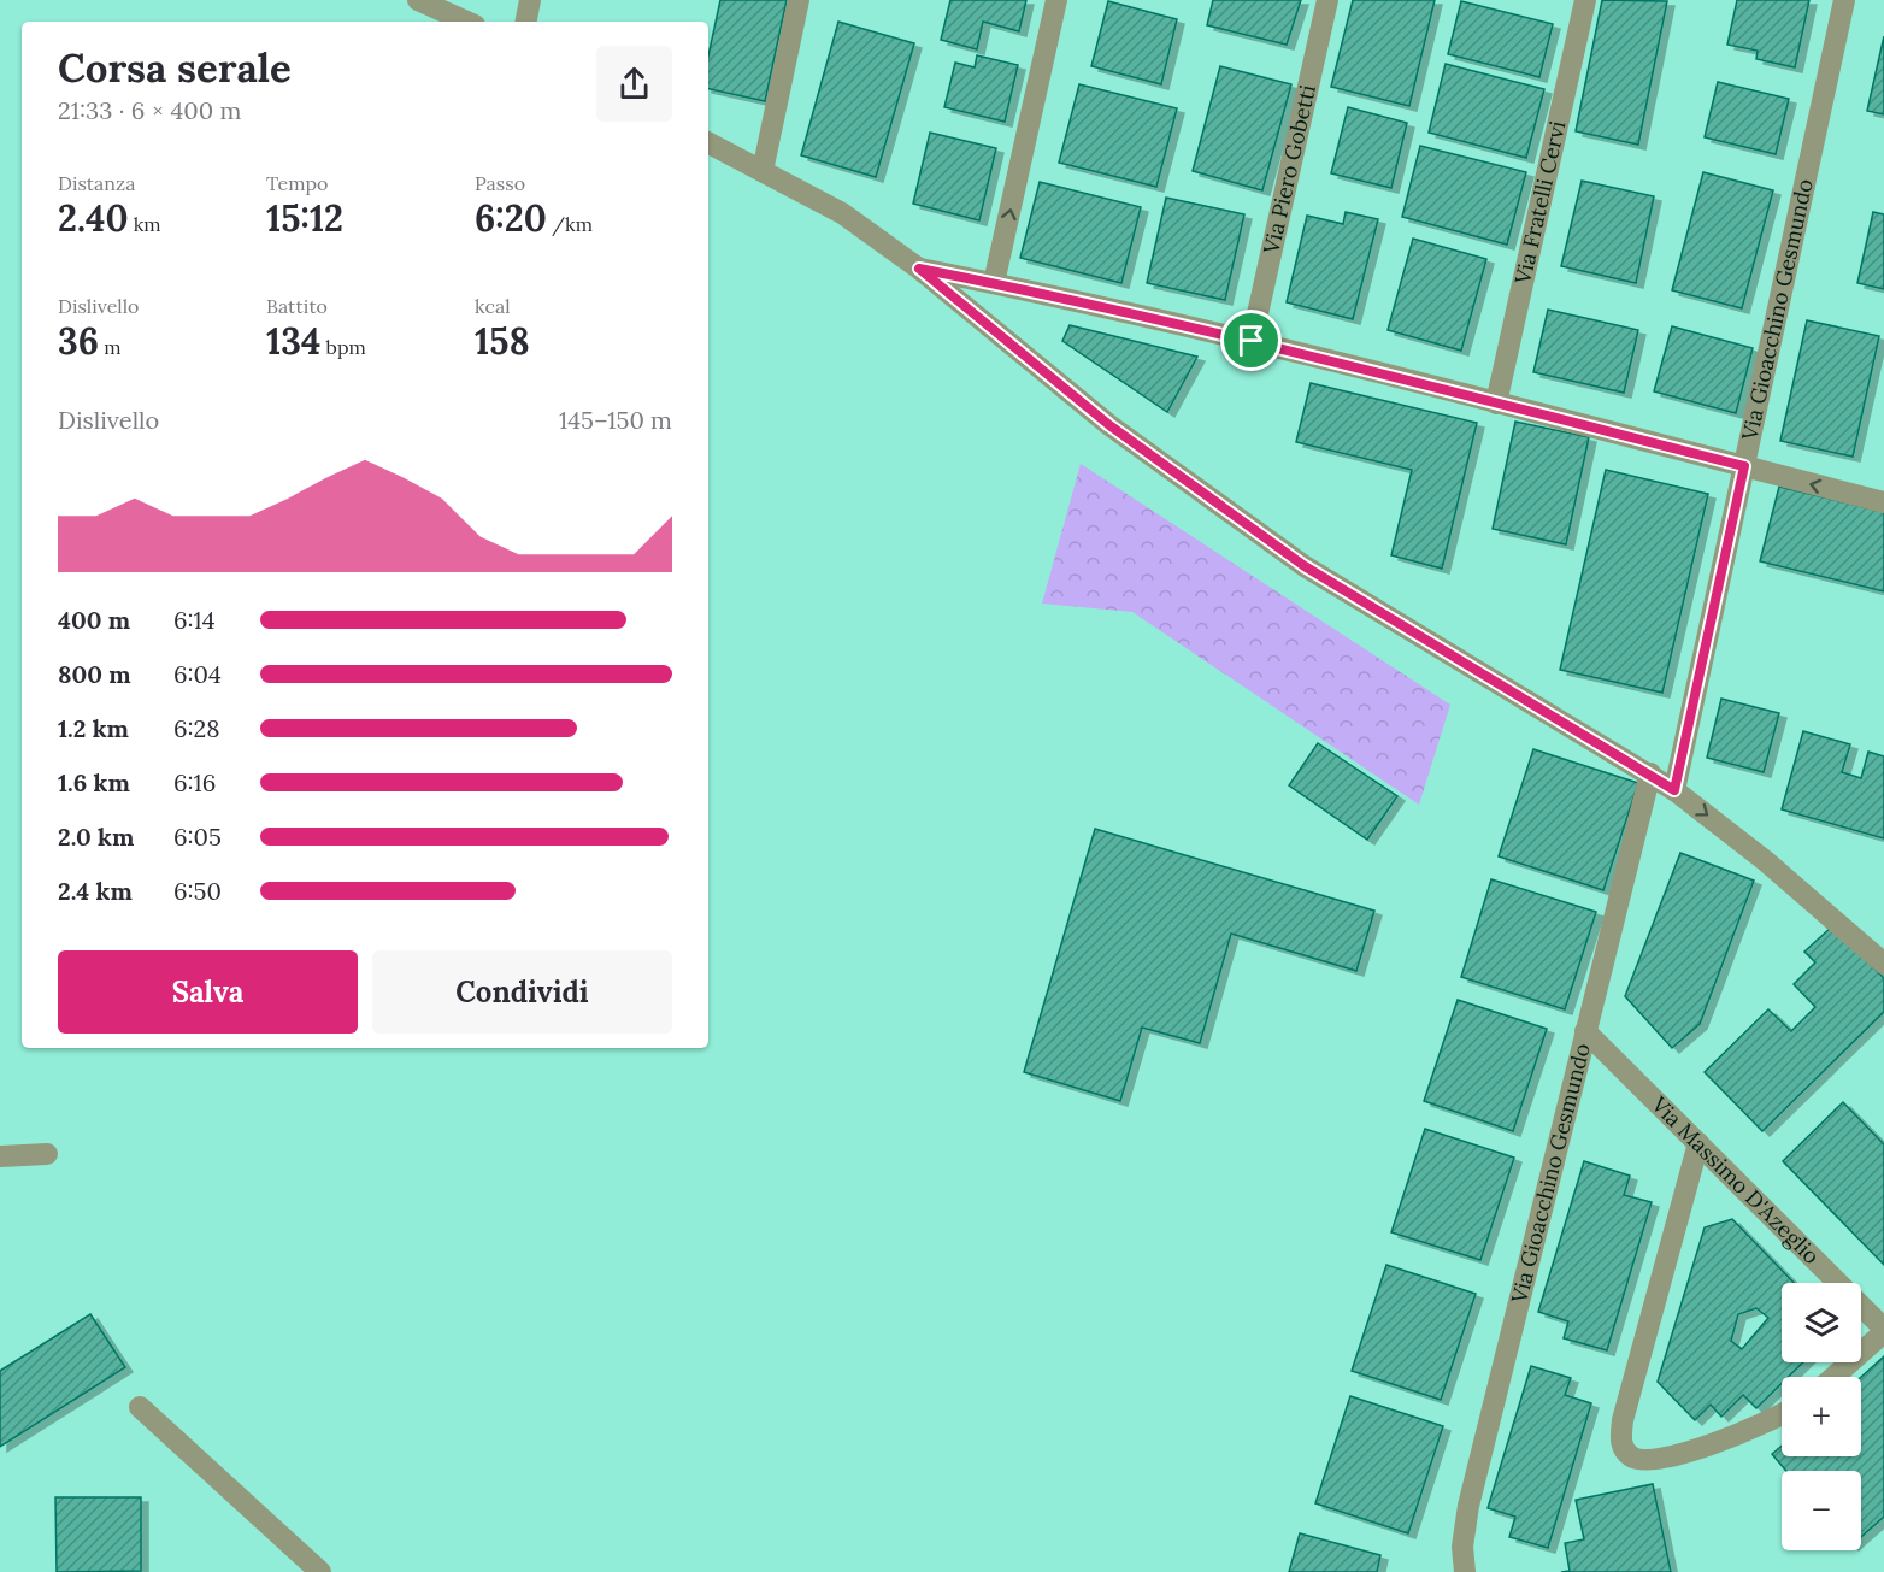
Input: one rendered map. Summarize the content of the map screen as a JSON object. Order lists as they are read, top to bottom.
{
  "streets": {
    "street": [
      "Via Piero Gobetti",
      "Via Fratelli Cervi",
      "Via Gioacchino Gesmundo",
      "Via Massimo D'Azeglio"
    ]
  },
  "crossings": [
    ["Via Gioacchino Gesmundo", "Via Massimo D'Azeglio"]
  ],
  "page": {
    "heading": ["Corsa serale", "21:33 · 6 × 400 m"],
    "stats": [
      ["Distanza", "2.40 km"],
      ["Tempo", "15:12"],
      ["Passo", "6:20 /km"],
      ["Dislivello", "36 m"],
      ["Battito", "134 bpm"],
      ["kcal", "158"]
    ],
    "chart": ["Dislivello", "145–150 m"],
    "list": [
      {
        "name": "400 m",
        "note": "6:14"
      },
      {
        "name": "800 m",
        "note": "6:04"
      },
      {
        "name": "1.2 km",
        "note": "6:28"
      },
      {
        "name": "1.6 km",
        "note": "6:16"
      },
      {
        "name": "2.0 km",
        "note": "6:05"
      },
      {
        "name": "2.4 km",
        "note": "6:50"
      }
    ],
    "buttons": ["Salva", "Condividi"],
    "map_buttons": ["+", "−"]
  }
}
